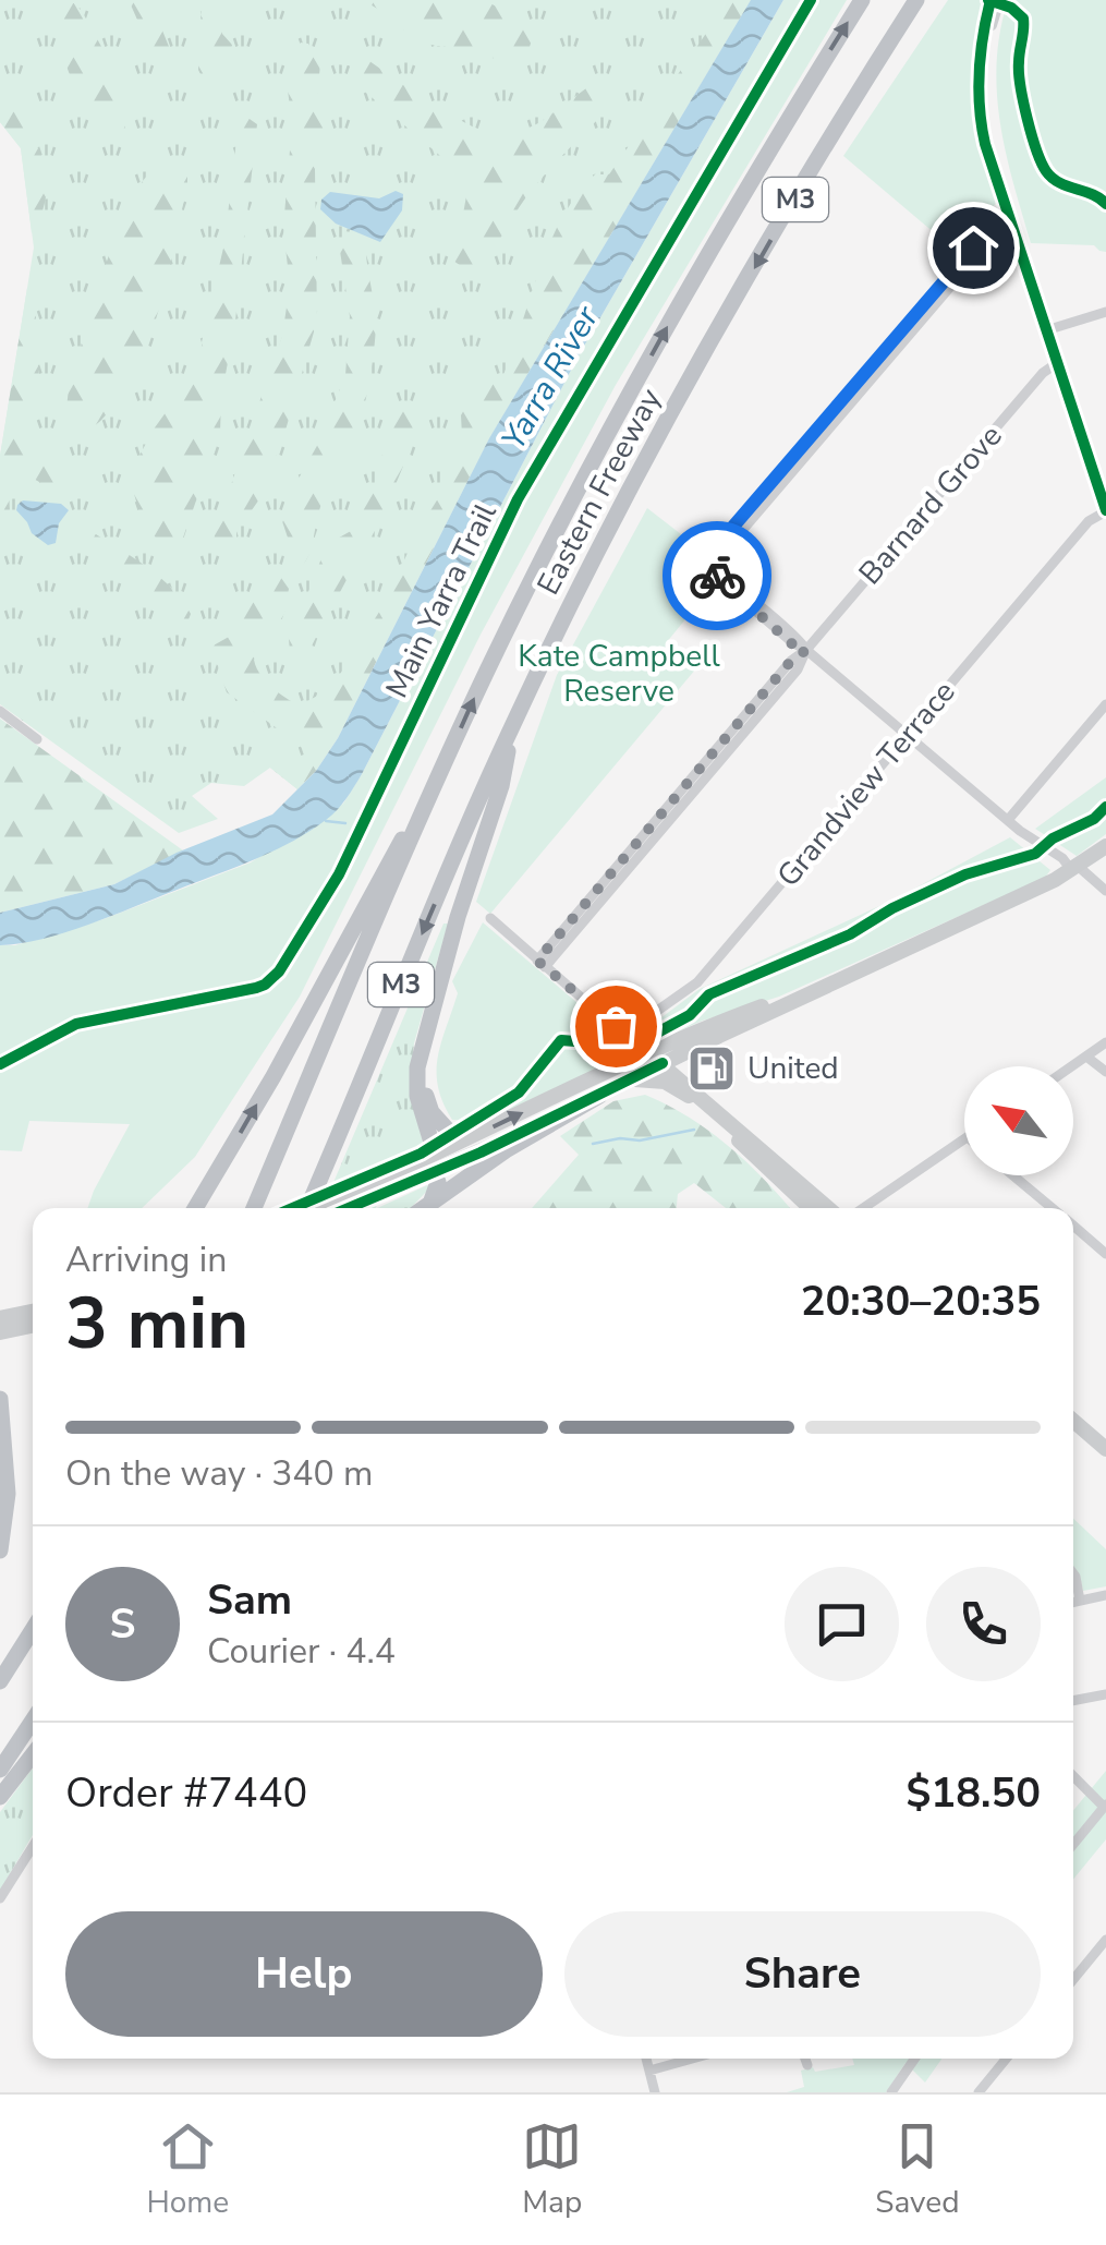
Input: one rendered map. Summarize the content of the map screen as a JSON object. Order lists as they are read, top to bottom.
{
  "streets": {
    "highway": ["M3", "Eastern Freeway"],
    "street": ["Barnard Grove", "Grandview Terrace"],
    "cycle path": ["Main Yarra Trail"]
  },
  "crossings": [
    ["Barnard Grove", "Grandview Terrace"]
  ],
  "water": ["Yarra River"],
  "parks": ["Kate Campbell Reserve"],
  "places": {
    "fuel station": ["United"]
  },
  "north": "top left",
  "page": {
    "heading": ["3 min", "Arriving in", "20:30–20:35"],
    "panel": [
      "Sam",
      "Courier · 4.4",
      "Order #7440",
      "$18.50"
    ],
    "bar": "On the way · 340 m",
    "round": "S",
    "buttons": ["Help", "Share"],
    "tabs": ["Home", "Map", "Saved"]
  }
}
